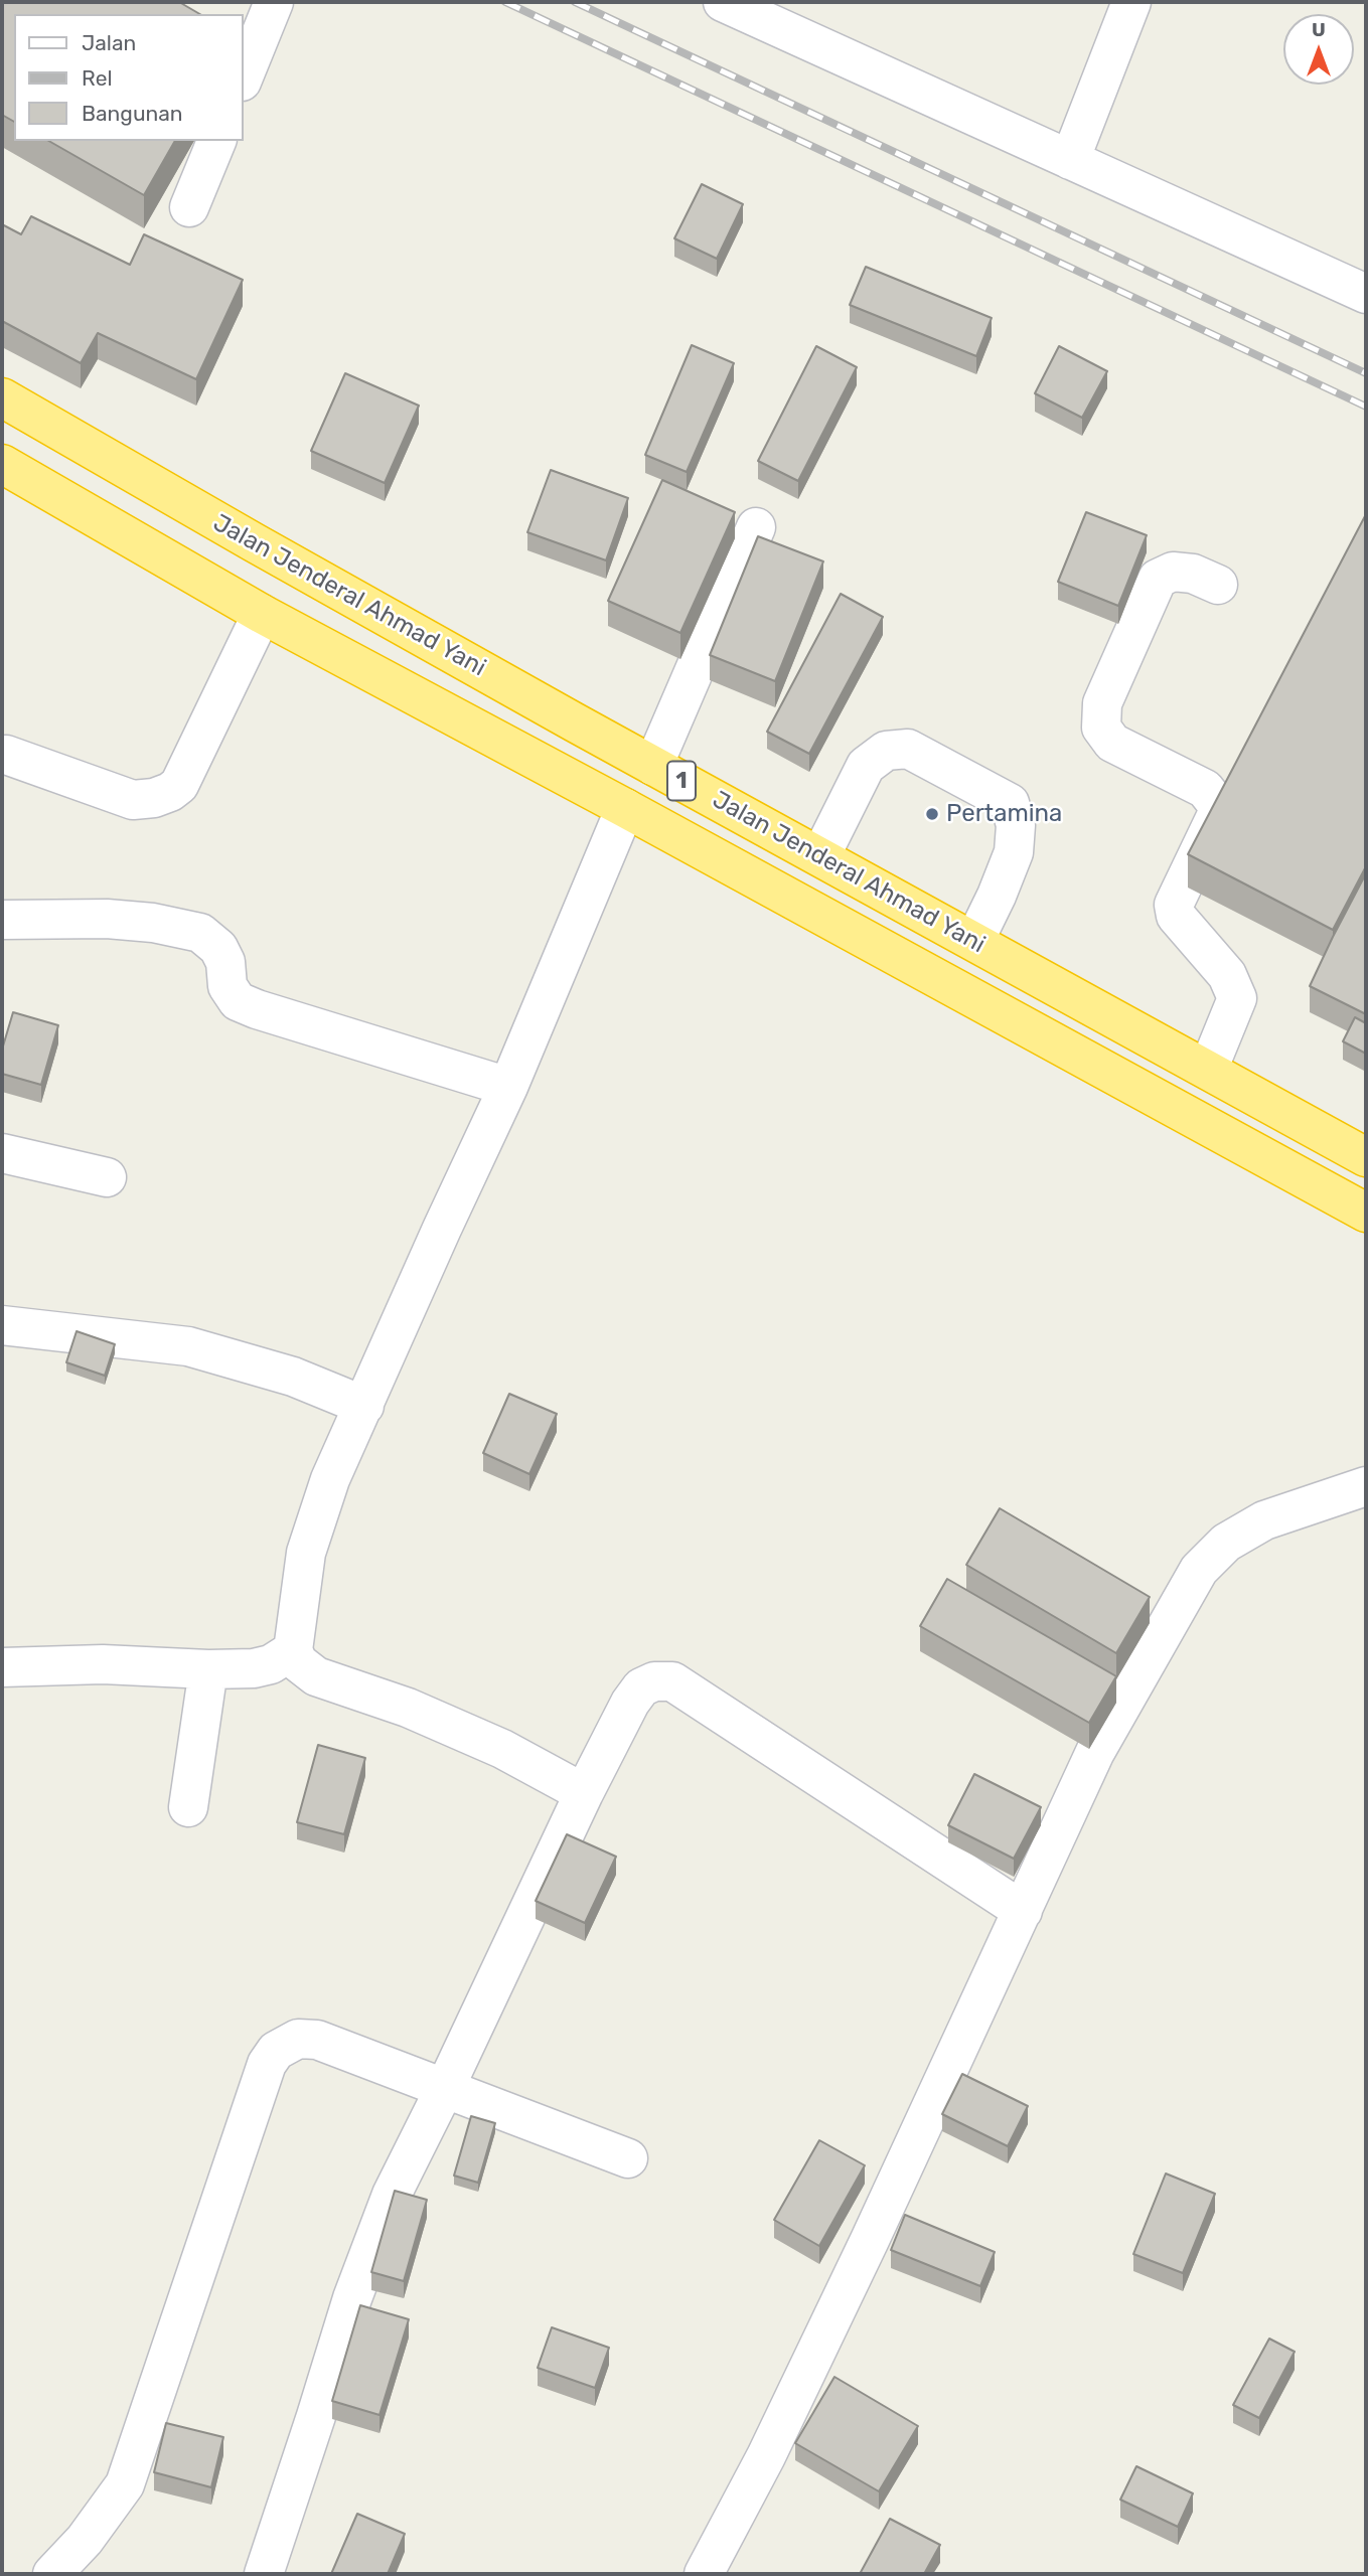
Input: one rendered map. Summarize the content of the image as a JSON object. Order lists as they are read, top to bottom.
{
  "streets": {
    "highway": ["Jalan Jenderal Ahmad Yani", "1"]
  },
  "places": ["Pertamina"],
  "legend": ["Jalan", "Rel", "Bangunan"],
  "north": "top"
}
